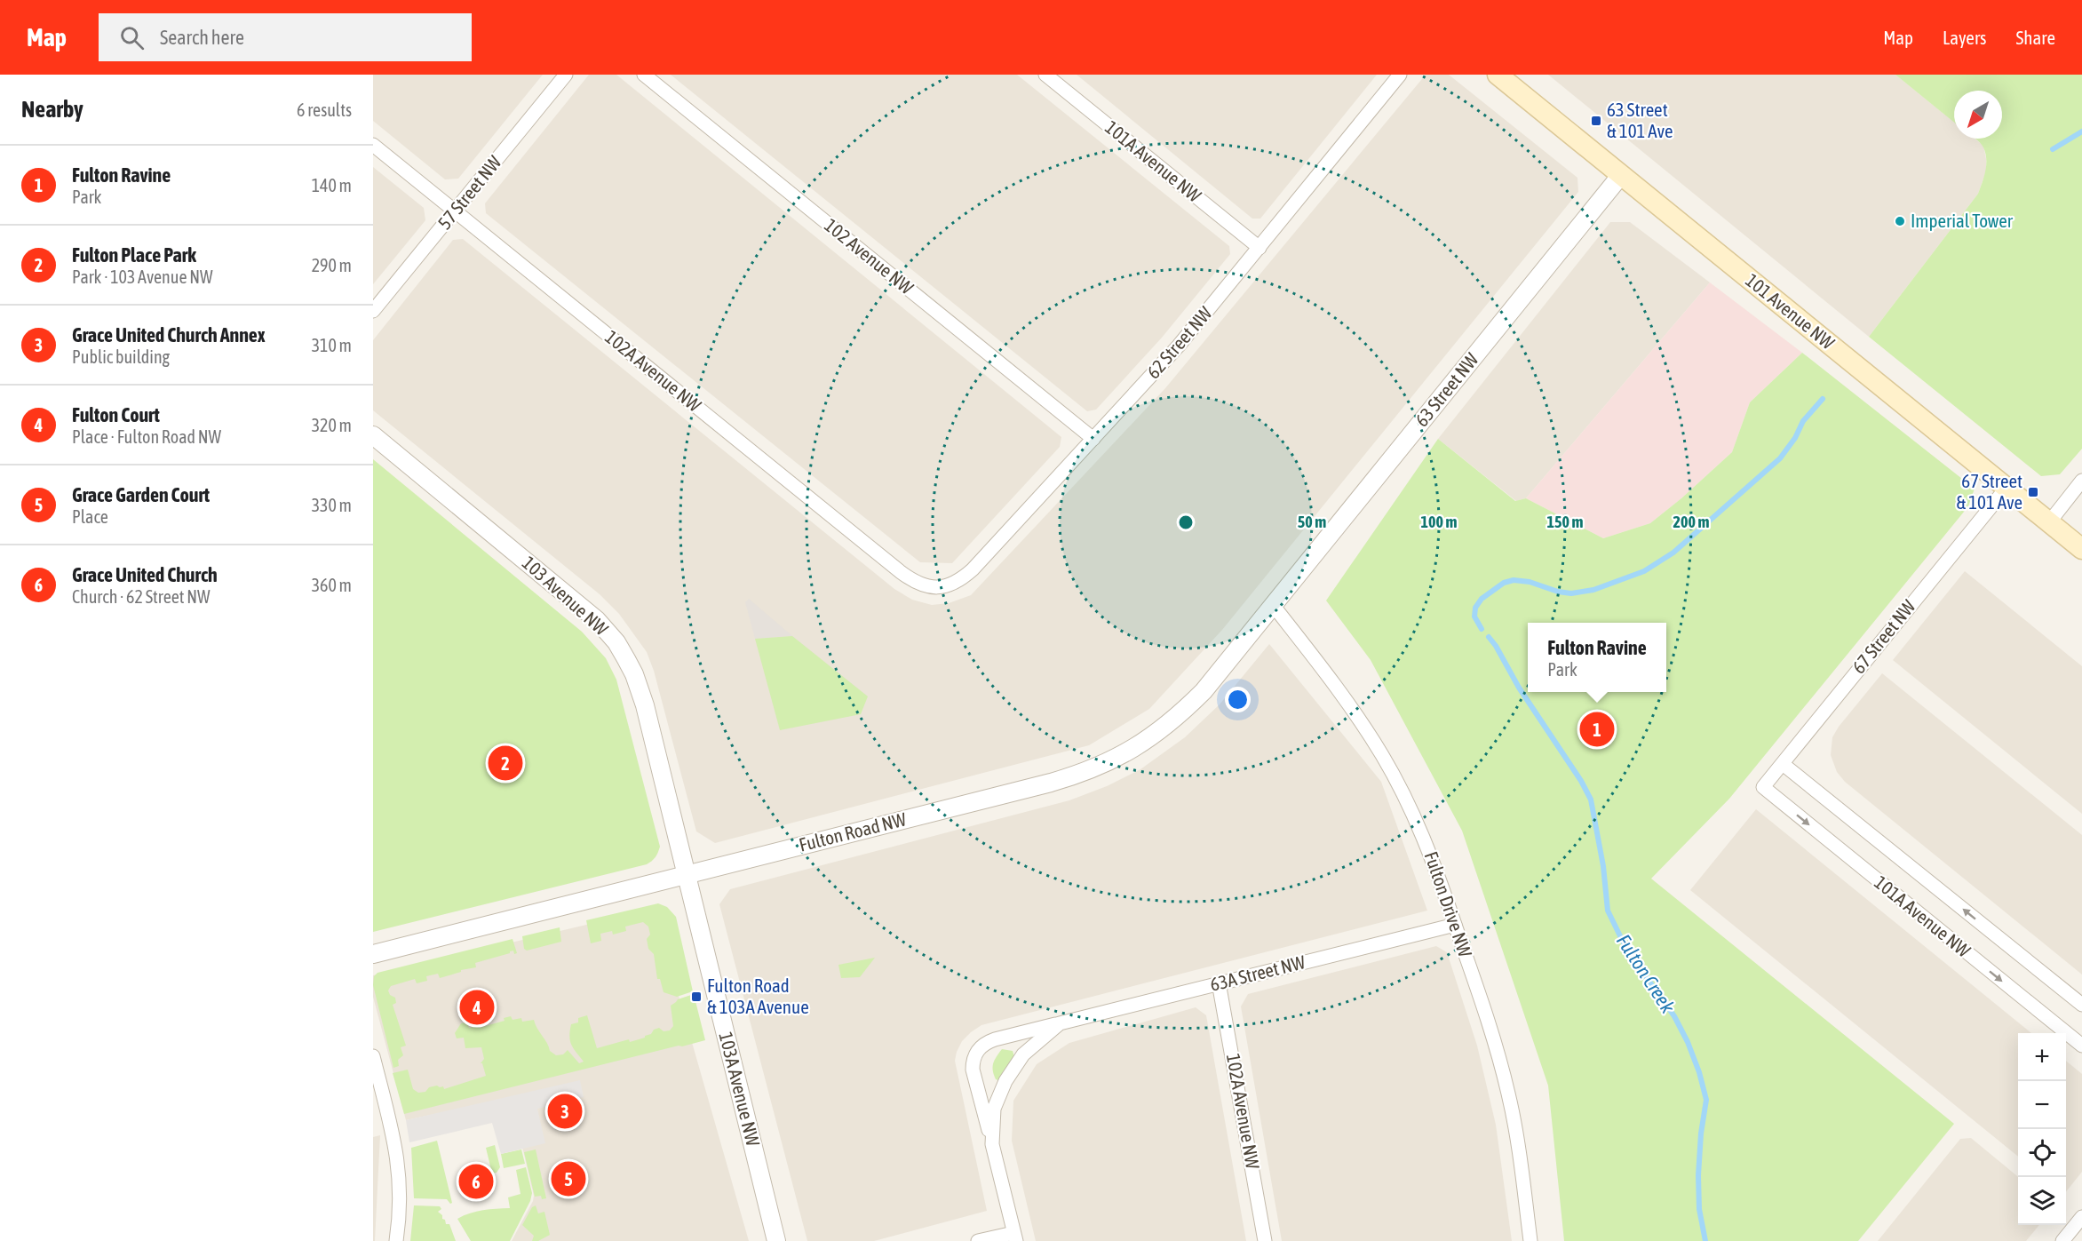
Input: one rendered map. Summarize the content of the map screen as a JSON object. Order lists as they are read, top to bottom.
{
  "streets": {
    "main road": ["101 Avenue NW"],
    "street": [
      "101A Avenue NW",
      "57 Street NW",
      "102 Avenue NW",
      "62 Street NW",
      "102A Avenue NW",
      "63 Street NW",
      "103 Avenue NW",
      "67 Street NW",
      "Fulton Road NW",
      "Fulton Drive NW",
      "63A Street NW",
      "103A Avenue NW"
    ]
  },
  "crossings": [
    ["101A Avenue NW", "62 Street NW"],
    ["101A Avenue NW", "67 Street NW"],
    ["57 Street NW", "102A Avenue NW"],
    ["102 Avenue NW", "62 Street NW"],
    ["101 Avenue NW", "63 Street NW"],
    ["101 Avenue NW", "67 Street NW"],
    ["62 Street NW", "102A Avenue NW"],
    ["102A Avenue NW", "63A Street NW"],
    ["63 Street NW", "Fulton Road NW"],
    ["63 Street NW", "Fulton Drive NW"],
    ["103 Avenue NW", "Fulton Road NW"],
    ["103 Avenue NW", "103A Avenue NW"],
    ["Fulton Road NW", "Fulton Drive NW"],
    ["Fulton Road NW", "103A Avenue NW"],
    ["Fulton Drive NW", "63A Street NW"]
  ],
  "water": ["Fulton Creek"],
  "places": {
    "transit": ["63 Street & 101 Ave", "67 Street & 101 Ave", "Fulton Road & 103A Avenue"],
    "other": ["Imperial Tower"]
  },
  "north": "bottom left",
  "page": {
    "header": "Map",
    "search": "Search here",
    "nav": ["Map", "Layers", "Share"],
    "heading": ["Nearby", "6 results"],
    "list": [
      {
        "mark": "1",
        "name": "Fulton Ravine",
        "note": "Park",
        "value": "140 m"
      },
      {
        "mark": "2",
        "name": "Fulton Place Park",
        "note": "Park · 103 Avenue NW",
        "value": "290 m"
      },
      {
        "mark": "3",
        "name": "Grace United Church Annex",
        "note": "Public building",
        "value": "310 m"
      },
      {
        "mark": "4",
        "name": "Fulton Court",
        "note": "Place · Fulton Road NW",
        "value": "320 m"
      },
      {
        "mark": "5",
        "name": "Grace Garden Court",
        "note": "Place",
        "value": "330 m"
      },
      {
        "mark": "6",
        "name": "Grace United Church",
        "note": "Church · 62 Street NW",
        "value": "360 m"
      }
    ],
    "popup": ["Fulton Ravine", "Park"],
    "pins": [
      "1",
      "2",
      "4",
      "3",
      "5",
      "6"
    ],
    "map_buttons": ["+", "−"]
  },
  "rings": [
    "50 m",
    "100 m",
    "150 m",
    "200 m"
  ]
}
